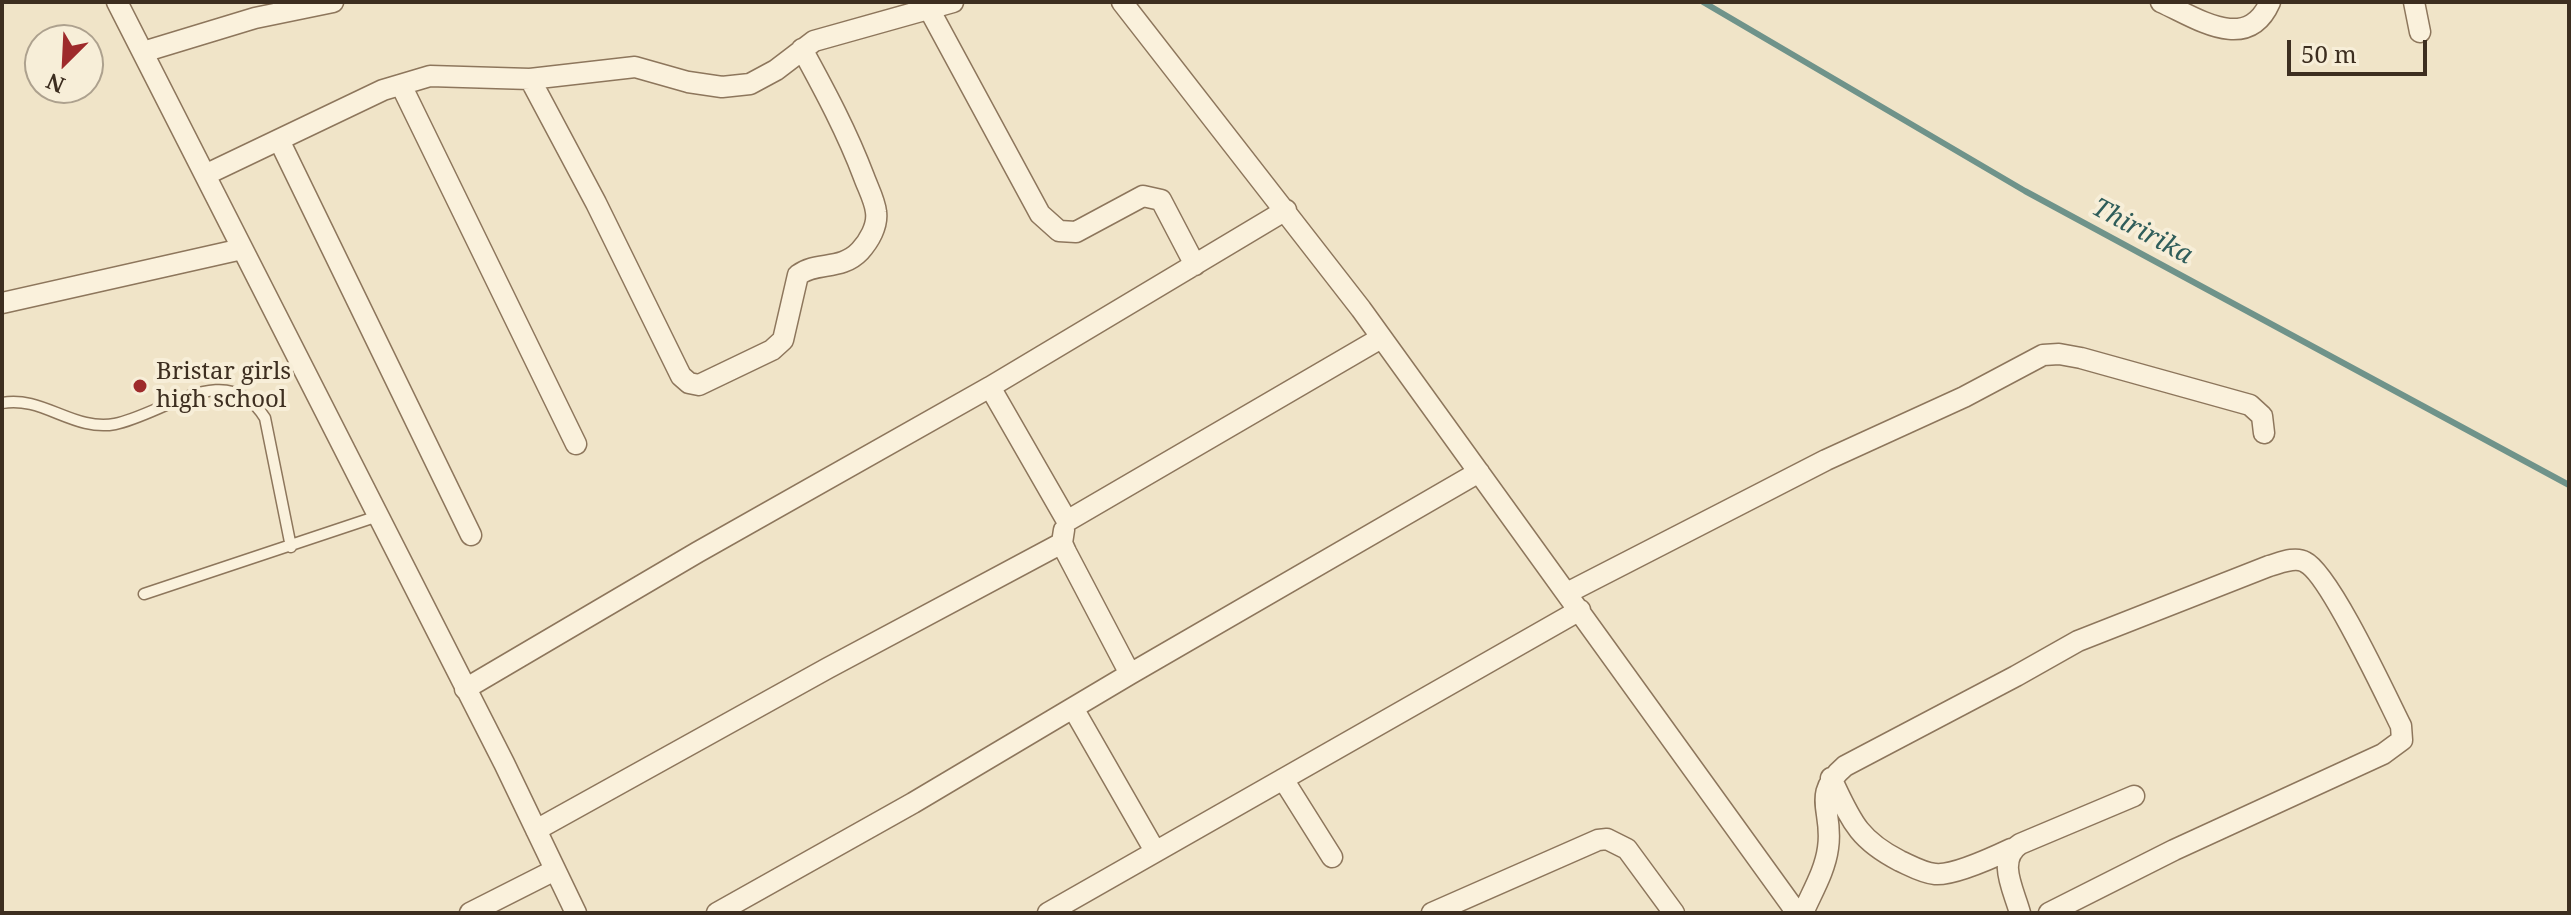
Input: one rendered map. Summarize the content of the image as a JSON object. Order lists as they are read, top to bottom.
{
  "water": ["Thiririka"],
  "places": ["Bristar girls high school"],
  "scale_bar": "50 m",
  "north": "bottom left"
}
